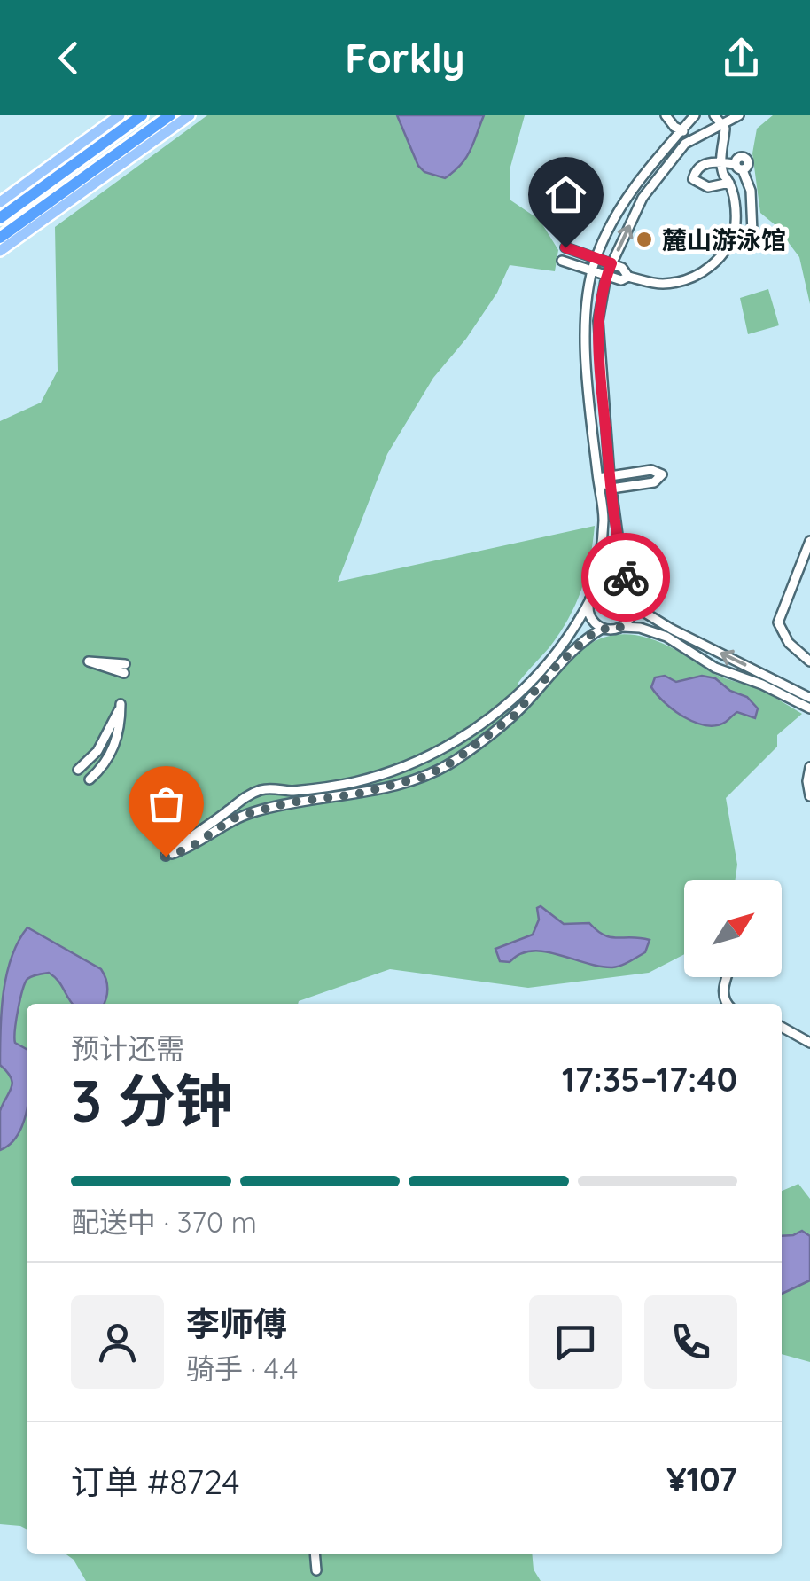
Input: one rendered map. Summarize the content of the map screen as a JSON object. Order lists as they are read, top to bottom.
{
  "places": ["麓山游泳馆"],
  "north": "top right",
  "page": {
    "header": "Forkly",
    "heading": ["3 分钟", "预计还需", "17:35–17:40"],
    "panel": [
      "李师傅",
      "骑手 · 4.4",
      "订单 #8724",
      "¥107"
    ],
    "bar": "配送中 · 370 m"
  }
}
